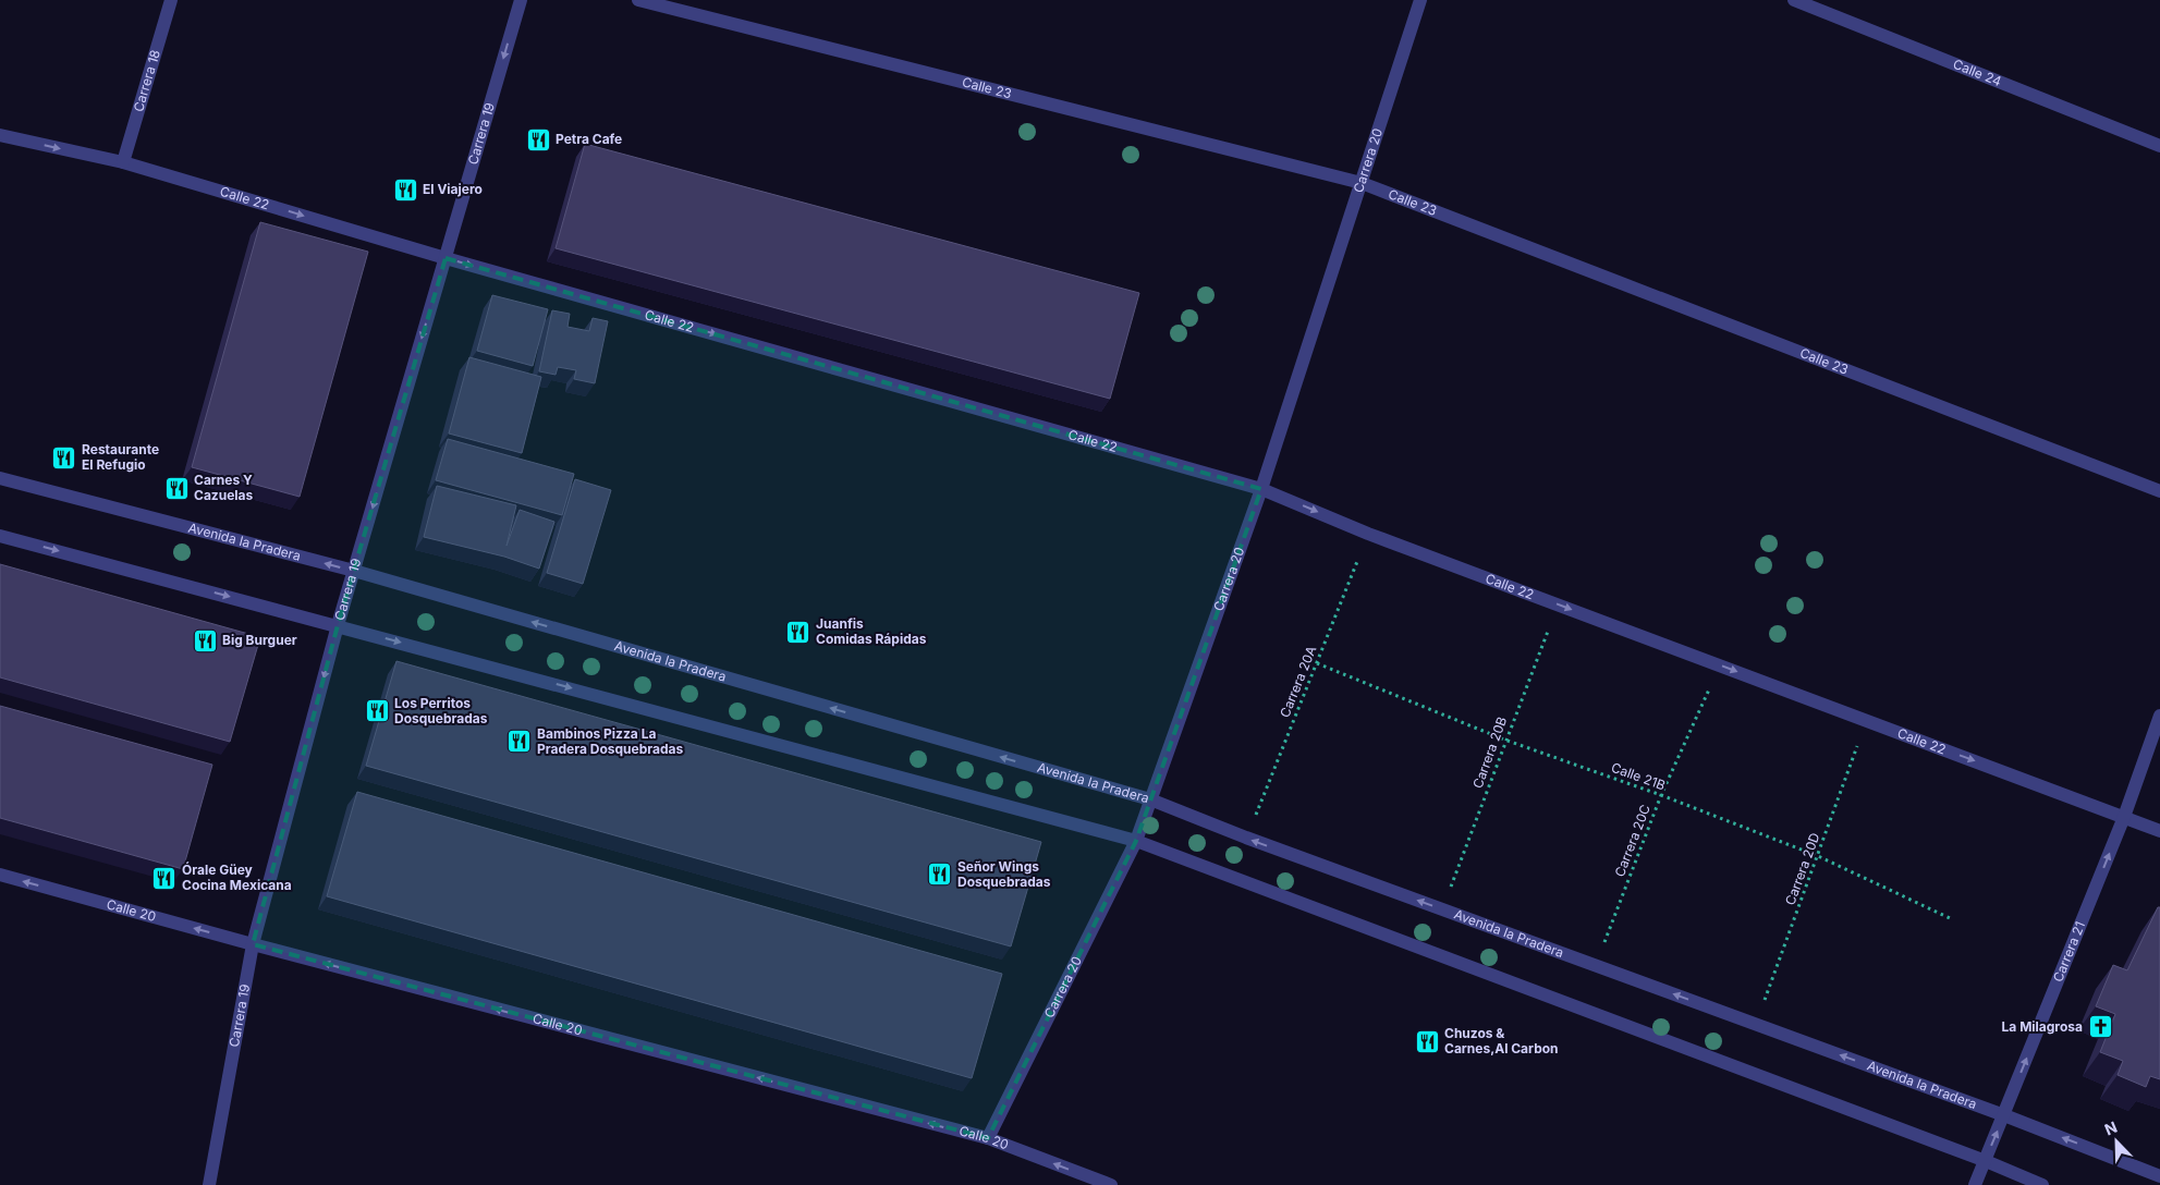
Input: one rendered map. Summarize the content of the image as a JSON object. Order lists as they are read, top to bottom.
{
  "streets": {
    "street": [
      "Calle 24",
      "Carrera 18",
      "Calle 23",
      "Carrera 19",
      "Carrera 20",
      "Calle 22",
      "Avenida la Pradera",
      "Calle 20",
      "Carrera 21"
    ],
    "path": [
      "Carrera 20A",
      "Carrera 20B",
      "Calle 21B",
      "Carrera 20C",
      "Carrera 20D"
    ]
  },
  "crossings": [
    ["Carrera 18", "Calle 22"],
    ["Calle 23", "Carrera 20"],
    ["Carrera 19", "Calle 22"],
    ["Carrera 19", "Avenida la Pradera"],
    ["Carrera 19", "Calle 20"],
    ["Carrera 20", "Calle 22"],
    ["Carrera 20", "Avenida la Pradera"],
    ["Carrera 20", "Calle 20"],
    ["Calle 22", "Carrera 20A"],
    ["Calle 22", "Carrera 20B"],
    ["Calle 22", "Carrera 20C"],
    ["Calle 22", "Carrera 20D"],
    ["Calle 22", "Carrera 21"],
    ["Avenida la Pradera", "Carrera 20A"],
    ["Avenida la Pradera", "Carrera 20B"],
    ["Avenida la Pradera", "Carrera 20C"],
    ["Avenida la Pradera", "Carrera 20D"],
    ["Avenida la Pradera", "Carrera 21"],
    ["Carrera 20A", "Calle 21B"],
    ["Carrera 20B", "Calle 21B"],
    ["Calle 21B", "Carrera 20C"],
    ["Calle 21B", "Carrera 20D"]
  ],
  "one_way": [
    "Carrera 19",
    "Calle 22",
    "Calle 20",
    "Carrera 21"
  ],
  "places": {
    "restaurant": [
      "Petra Cafe",
      "El Viajero",
      "Restaurante El Refugio",
      "Carnes Y Cazuelas",
      "Juanfis Comidas Rápidas",
      "Big Burguer",
      "Los Perritos Dosquebradas",
      "Bambinos Pizza La Pradera Dosquebradas",
      "Señor Wings Dosquebradas",
      "Órale Güey Cocina Mexicana",
      "Chuzos & Carnes,Al Carbon"
    ],
    "church": ["La Milagrosa"]
  },
  "north": "top left"
}
